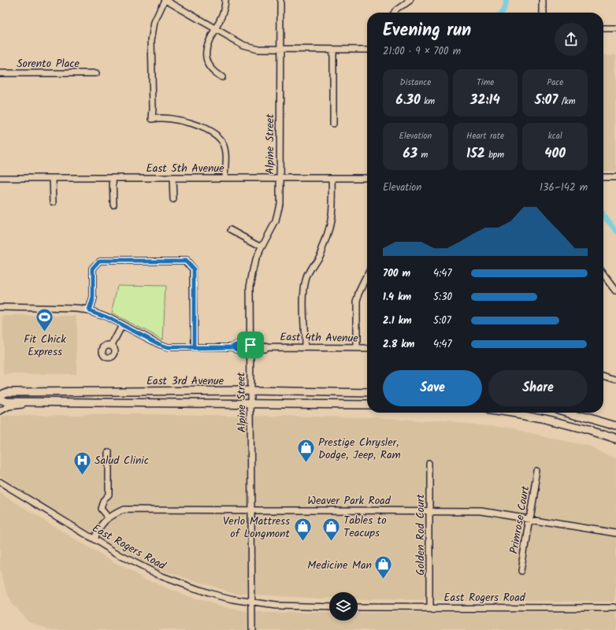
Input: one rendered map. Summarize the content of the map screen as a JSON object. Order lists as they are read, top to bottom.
{
  "streets": {
    "main road": ["East 3rd Avenue"],
    "street": [
      "Sorento Place",
      "Alpine Street",
      "East 5th Avenue",
      "East 4th Avenue",
      "Weaver Park Road",
      "Primrose Court",
      "Golden Rod Court",
      "East Rogers Road"
    ]
  },
  "crossings": [
    ["Alpine Street", "East 5th Avenue"],
    ["Alpine Street", "East 4th Avenue"],
    ["Alpine Street", "East 3rd Avenue"],
    ["Alpine Street", "Weaver Park Road"],
    ["Alpine Street", "East Rogers Road"],
    ["Weaver Park Road", "Primrose Court"],
    ["Weaver Park Road", "Golden Rod Court"],
    ["Weaver Park Road", "East Rogers Road"],
    ["Golden Rod Court", "East Rogers Road"]
  ],
  "places": {
    "sports": ["Fit Chick Express"],
    "shop": [
      "Prestige Chrysler, Dodge, Jeep, Ram",
      "Tables to Teacups",
      "Verlo Mattress of Longmont",
      "Medicine Man"
    ],
    "hospital": ["Salud Clinic"]
  },
  "page": {
    "heading": ["Evening run", "21:00 · 9 × 700 m"],
    "stats": [
      ["Distance", "6.30 km"],
      ["Time", "32:14"],
      ["Pace", "5:07 /km"],
      ["Elevation", "63 m"],
      ["Heart rate", "152 bpm"],
      ["kcal", "400"]
    ],
    "chart": ["Elevation", "136–142 m"],
    "list": [
      {
        "name": "700 m",
        "note": "4:47"
      },
      {
        "name": "1.4 km",
        "note": "5:30"
      },
      {
        "name": "2.1 km",
        "note": "5:07"
      },
      {
        "name": "2.8 km",
        "note": "4:47"
      }
    ],
    "buttons": ["Save", "Share"]
  }
}
